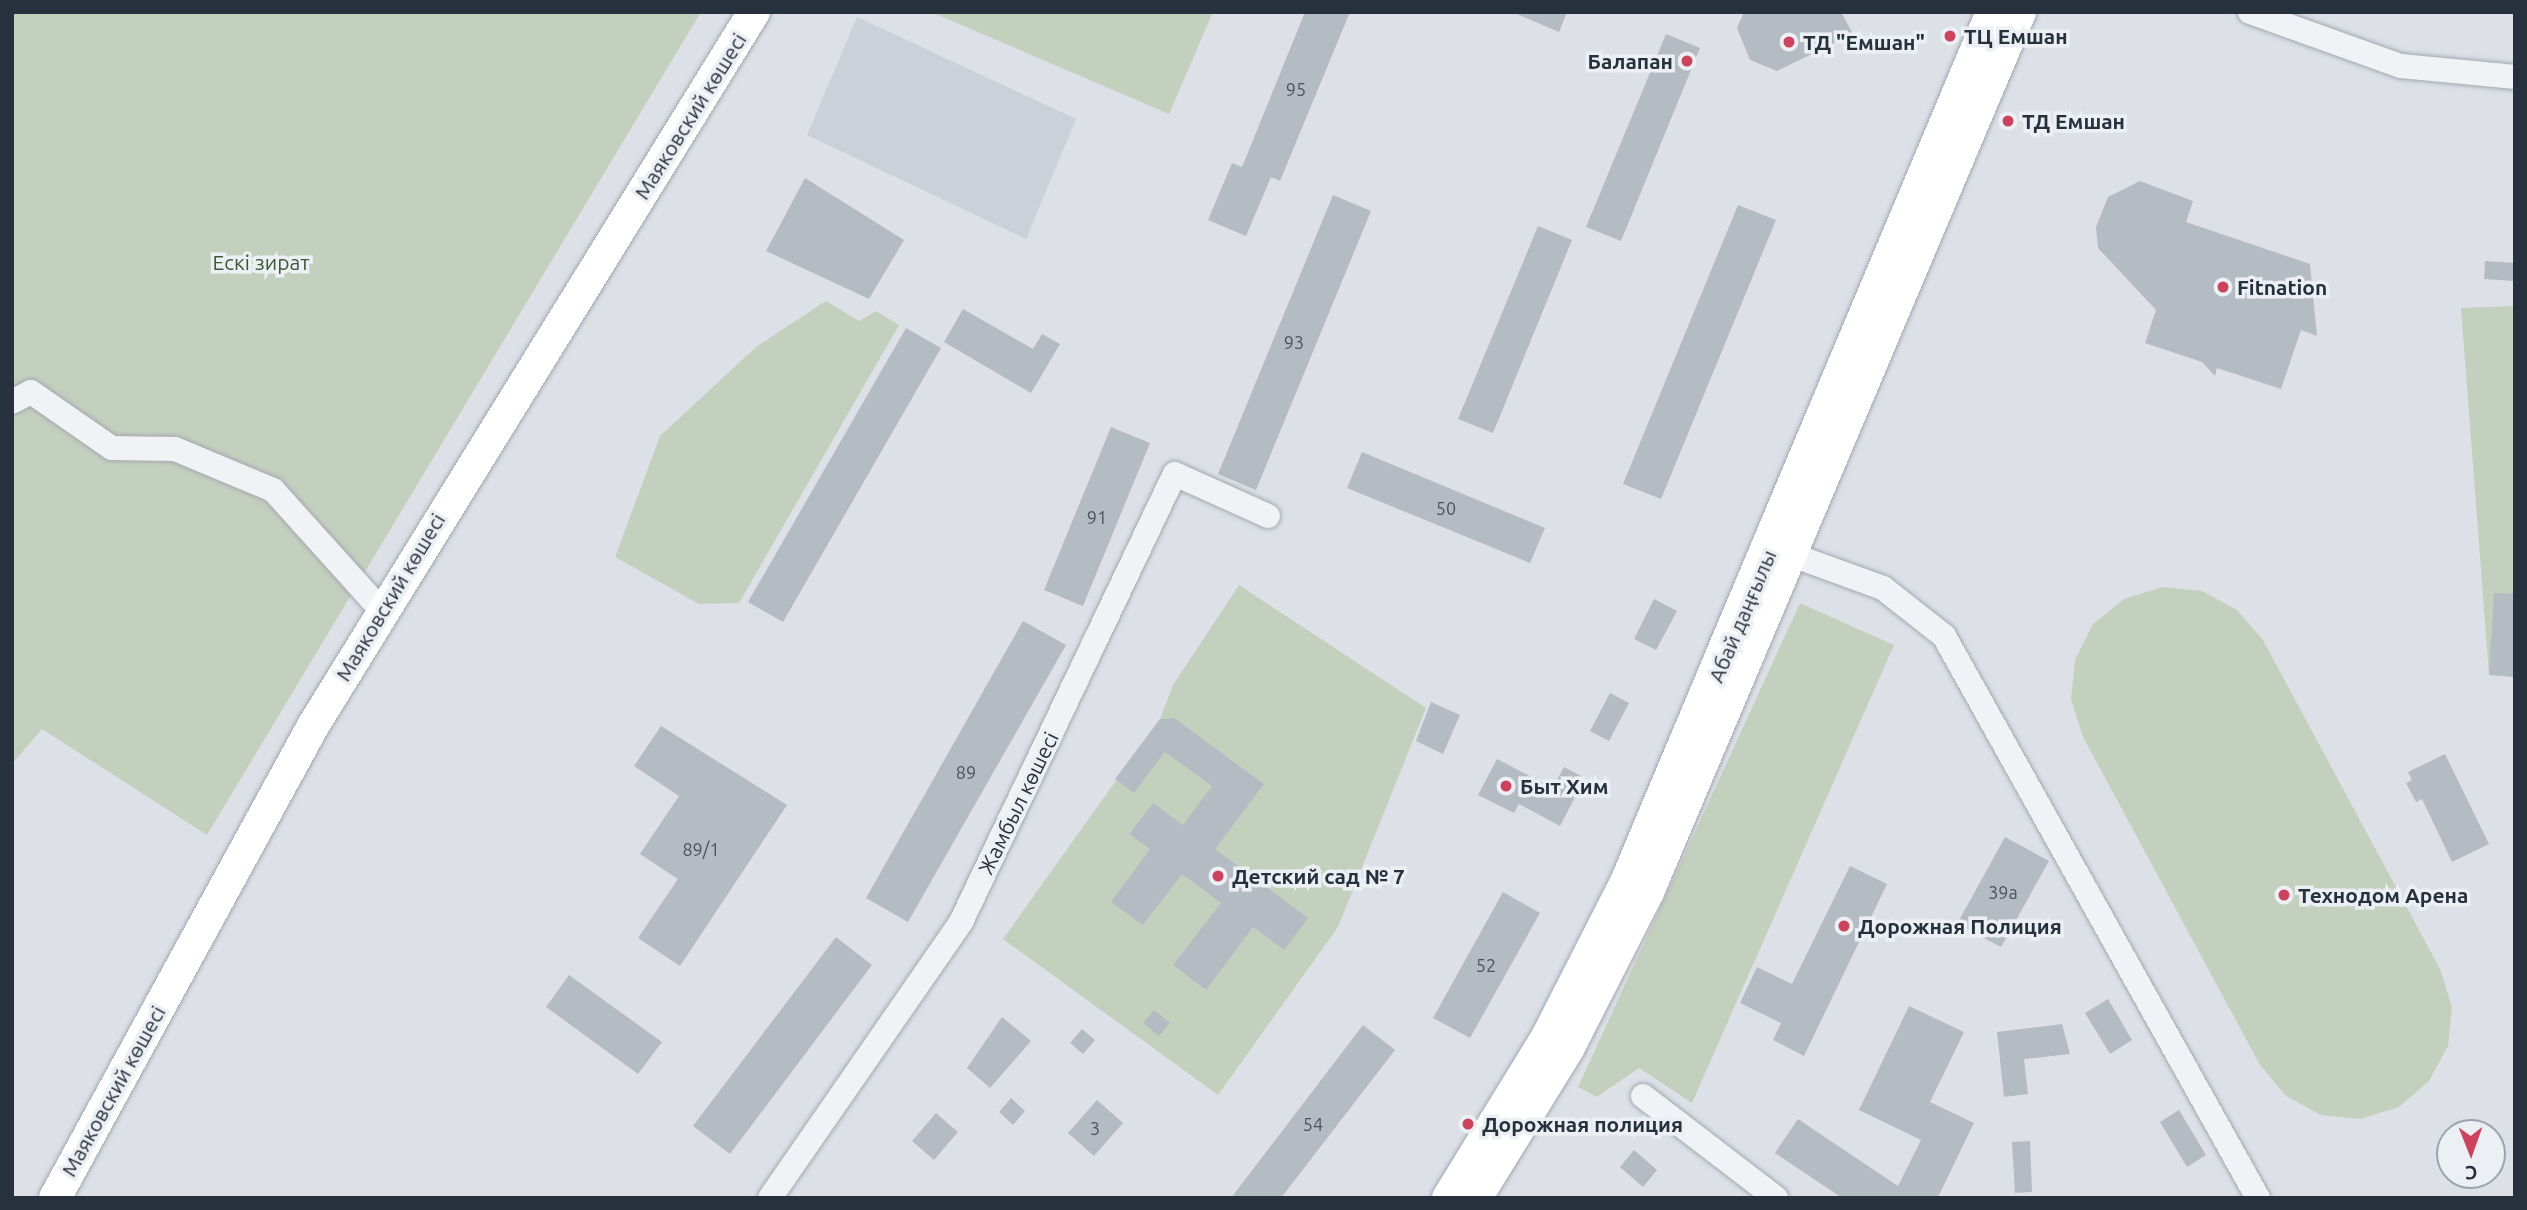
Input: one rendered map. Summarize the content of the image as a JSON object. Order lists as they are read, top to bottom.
{
  "streets": {
    "main road": ["Маяковский көшесі", "Абай даңғылы"],
    "street": ["Жамбыл көшесі"]
  },
  "parks": ["Ескі зират"],
  "places": [
    "ТЦ Емшан",
    "ТД \"Емшан\"",
    "Балапан",
    "ТД Емшан",
    "Fitnation",
    "Быт Хим",
    "Детский сад № 7",
    "Технодом Арена",
    "Дорожная Полиция",
    "Дорожная полиция"
  ],
  "house_numbers": [
    "95",
    "93",
    "50",
    "91",
    "89",
    "89/1",
    "39а",
    "52",
    "54",
    "3"
  ],
  "north": "bottom"
}
